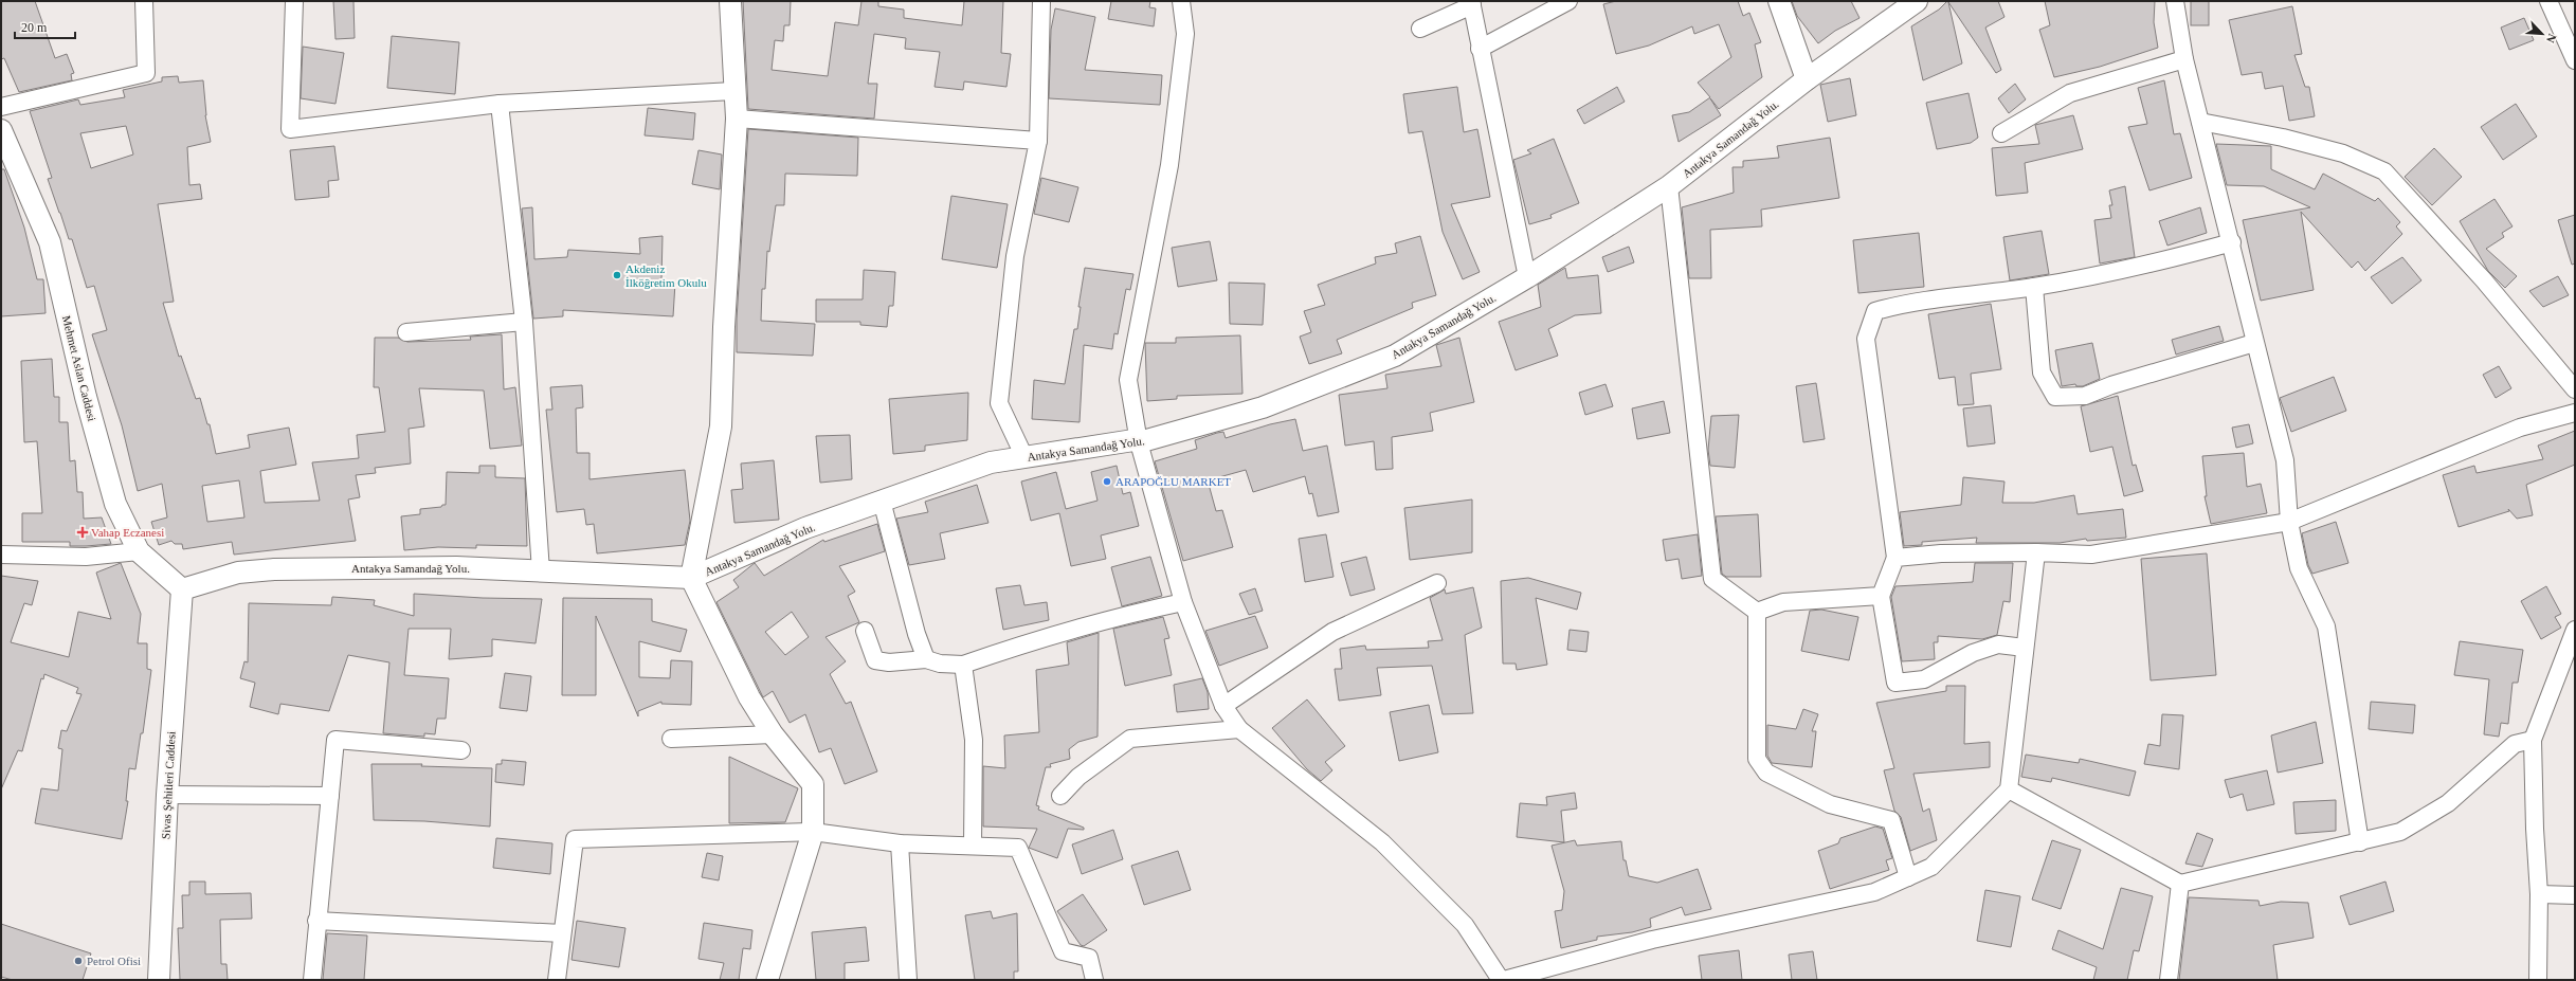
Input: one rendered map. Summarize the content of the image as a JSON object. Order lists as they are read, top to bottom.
{
  "streets": {
    "street": ["Antakya Samandağ Yolu.", "Mehmet Aslan Caddesi", "Sivas Şehitleri Caddesi"]
  },
  "crossings": [
    ["Antakya Samandağ Yolu.", "Mehmet Aslan Caddesi"],
    ["Antakya Samandağ Yolu.", "Sivas Şehitleri Caddesi"],
    ["Mehmet Aslan Caddesi", "Sivas Şehitleri Caddesi"]
  ],
  "places": {
    "other": ["Akdeniz İlköğretim Okulu", "ARAPOĞLU MARKET", "Petrol Ofisi"],
    "health": ["Vahap Eczanesi"]
  },
  "scale_bar": "20 m",
  "north": "bottom right"
}
